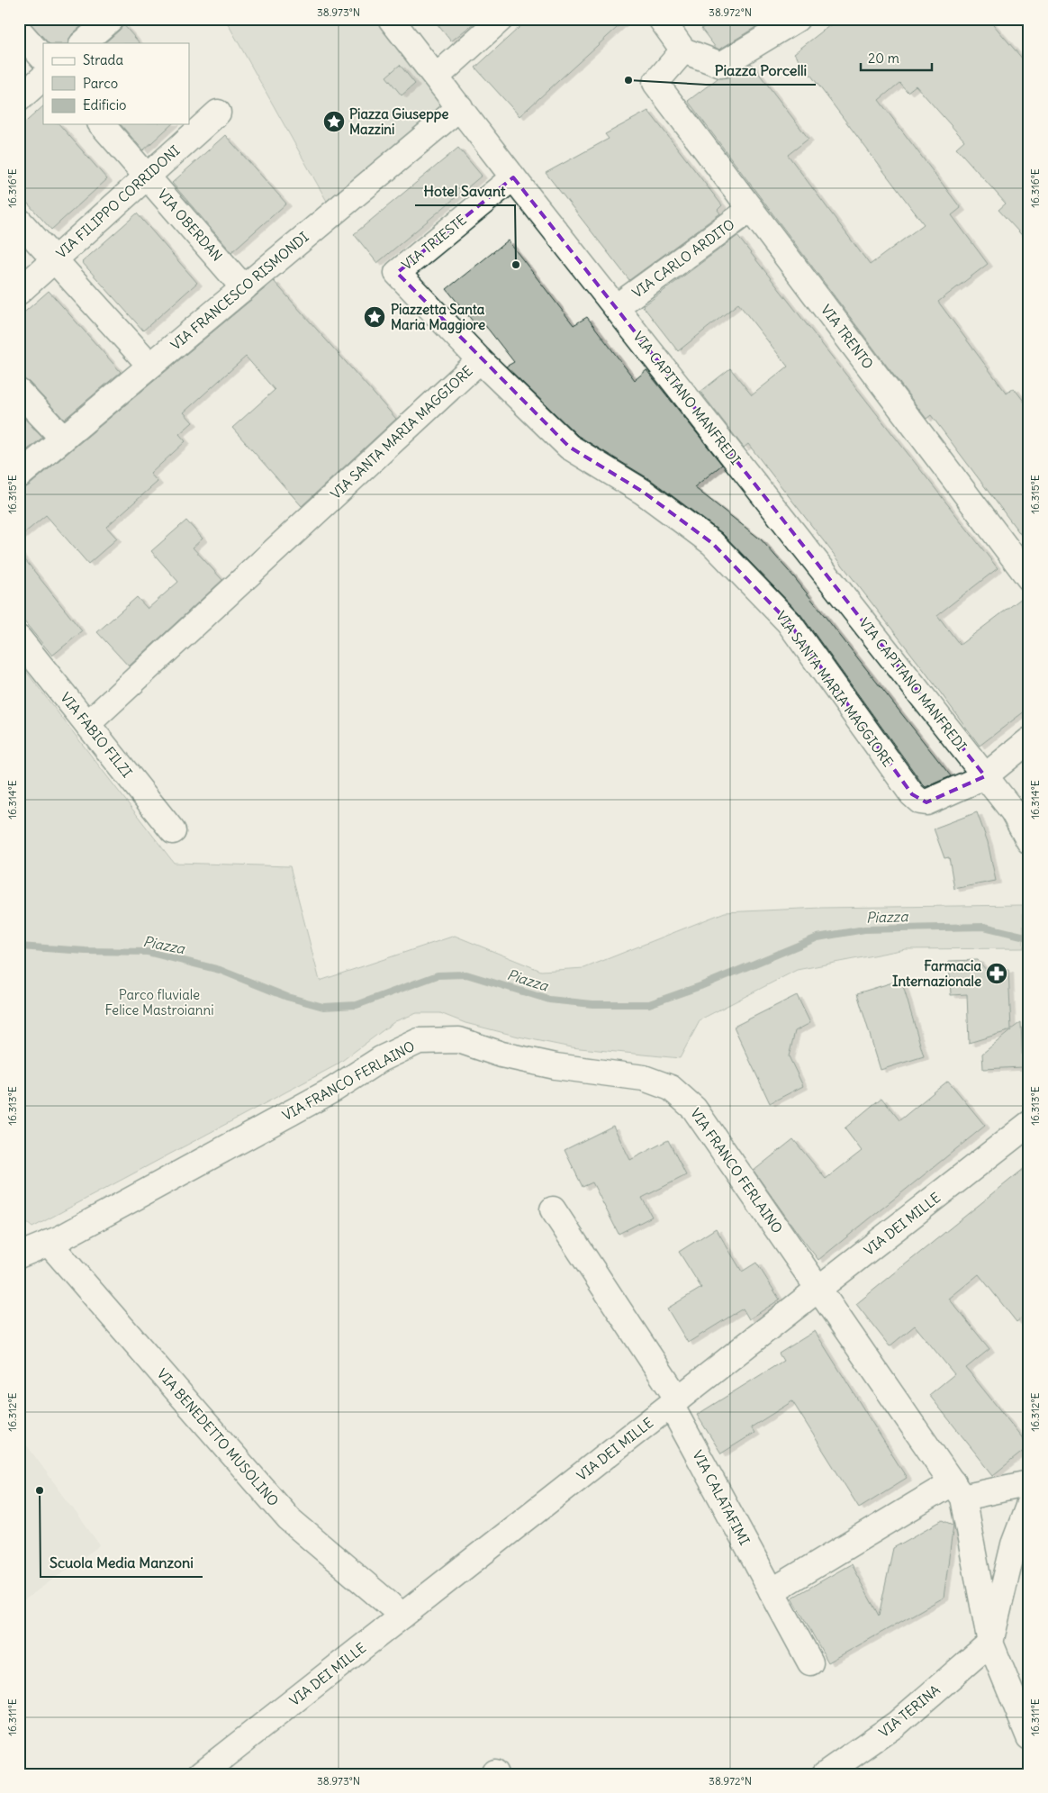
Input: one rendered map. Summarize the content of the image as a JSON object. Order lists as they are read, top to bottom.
{
  "streets": {
    "street": [
      "VIA FILIPPO CORRIDONI",
      "VIA OBERDAN",
      "VIA TRIESTE",
      "VIA CARLO ARDITO",
      "VIA FRANCESCO RISMONDI",
      "VIA TRENTO",
      "VIA CAPITANO MANFREDI",
      "VIA SANTA MARIA MAGGIORE",
      "VIA FABIO FILZI",
      "VIA FRANCO FERLAINO",
      "VIA DEI MILLE",
      "VIA BENEDETTO MUSOLINO",
      "VIA CALATAFIMI",
      "VIA TERINA"
    ]
  },
  "crossings": [
    ["VIA FILIPPO CORRIDONI", "VIA OBERDAN"],
    ["VIA OBERDAN", "VIA FRANCESCO RISMONDI"],
    ["VIA TRIESTE", "VIA CAPITANO MANFREDI"],
    ["VIA TRIESTE", "VIA SANTA MARIA MAGGIORE"],
    ["VIA CARLO ARDITO", "VIA TRENTO"],
    ["VIA CARLO ARDITO", "VIA CAPITANO MANFREDI"],
    ["VIA FRANCESCO RISMONDI", "VIA CAPITANO MANFREDI"],
    ["VIA CAPITANO MANFREDI", "VIA SANTA MARIA MAGGIORE"],
    ["VIA SANTA MARIA MAGGIORE", "VIA FABIO FILZI"],
    ["VIA FRANCO FERLAINO", "VIA DEI MILLE"],
    ["VIA FRANCO FERLAINO", "VIA BENEDETTO MUSOLINO"],
    ["VIA DEI MILLE", "VIA BENEDETTO MUSOLINO"],
    ["VIA DEI MILLE", "VIA CALATAFIMI"]
  ],
  "water": ["Piazza"],
  "parks": ["Parco fluviale Felice Mastroianni"],
  "places": {
    "other": ["Piazza Porcelli", "Hotel Savant", "Scuola Media Manzoni"],
    "place": ["Piazza Giuseppe Mazzini", "Piazzetta Santa Maria Maggiore"],
    "pharmacy": ["Farmacia Internazionale"]
  },
  "legend": ["Strada", "Parco", "Edificio"],
  "scale_bar": "20 m",
  "coordinates": [
    "38.973°N",
    "38.972°N",
    "16.316°E",
    "16.315°E",
    "16.314°E",
    "16.313°E",
    "16.312°E",
    "16.311°E"
  ]
}
